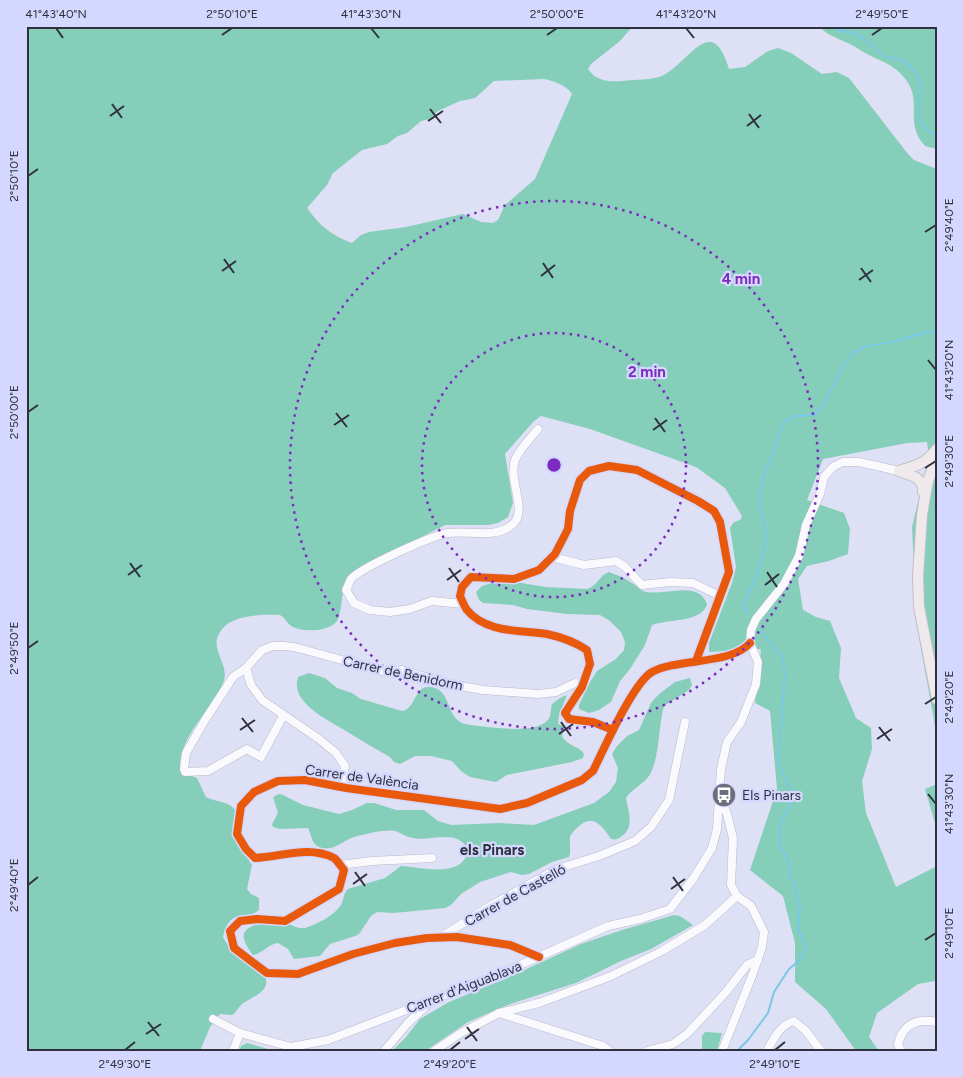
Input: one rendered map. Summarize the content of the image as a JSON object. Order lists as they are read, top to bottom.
{
  "streets": {
    "street": [
      "Carrer de Benidorm",
      "Carrer de València",
      "Carrer de Castelló",
      "Carrer d'Aiguablava"
    ]
  },
  "crossings": [
    ["Carrer de València", "Carrer d'Aiguablava"]
  ],
  "districts": ["els Pinars"],
  "places": {
    "bus stop": ["Els Pinars"]
  },
  "coordinates": [
    "41°43'40\"N",
    "2°50'10\"E",
    "41°43'30\"N",
    "2°50'00\"E",
    "41°43'20\"N",
    "2°49'50\"E",
    "2°49'40\"E",
    "2°49'30\"E",
    "2°49'20\"E",
    "2°49'10\"E"
  ],
  "rings": ["4 min", "2 min"]
}
